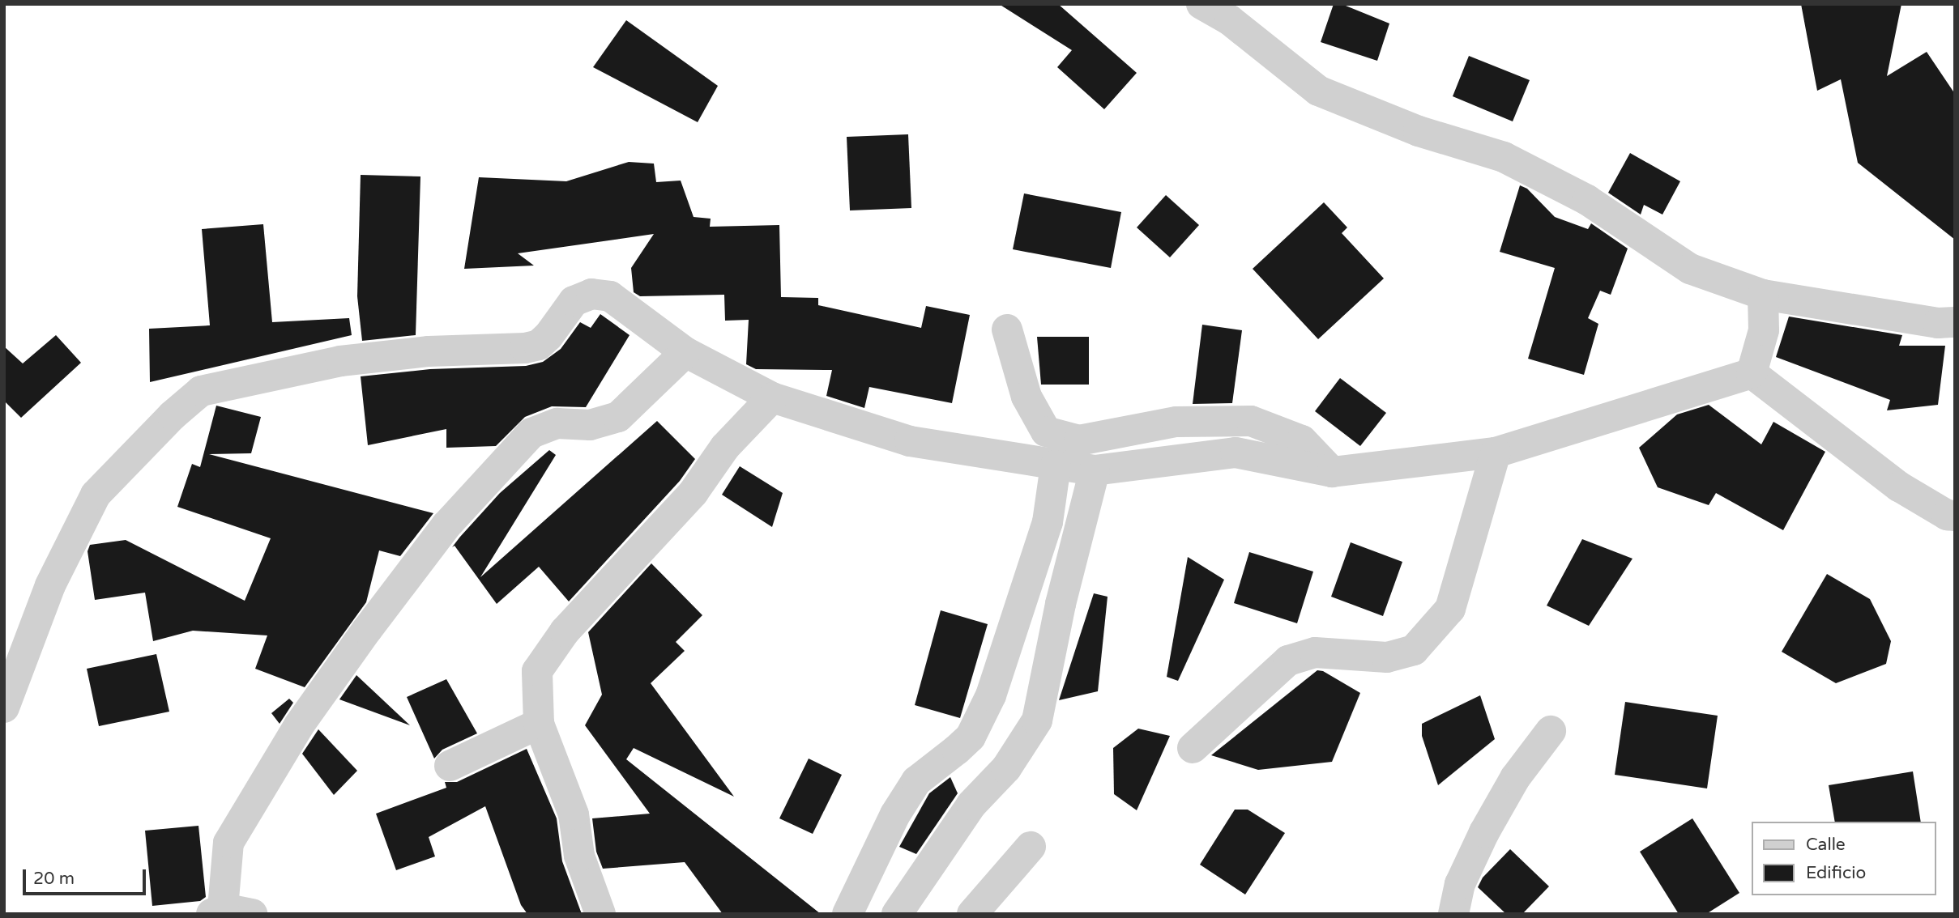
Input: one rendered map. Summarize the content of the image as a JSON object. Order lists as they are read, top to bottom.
{
  "legend": ["Calle", "Edificio"],
  "scale_bar": "20 m"
}
